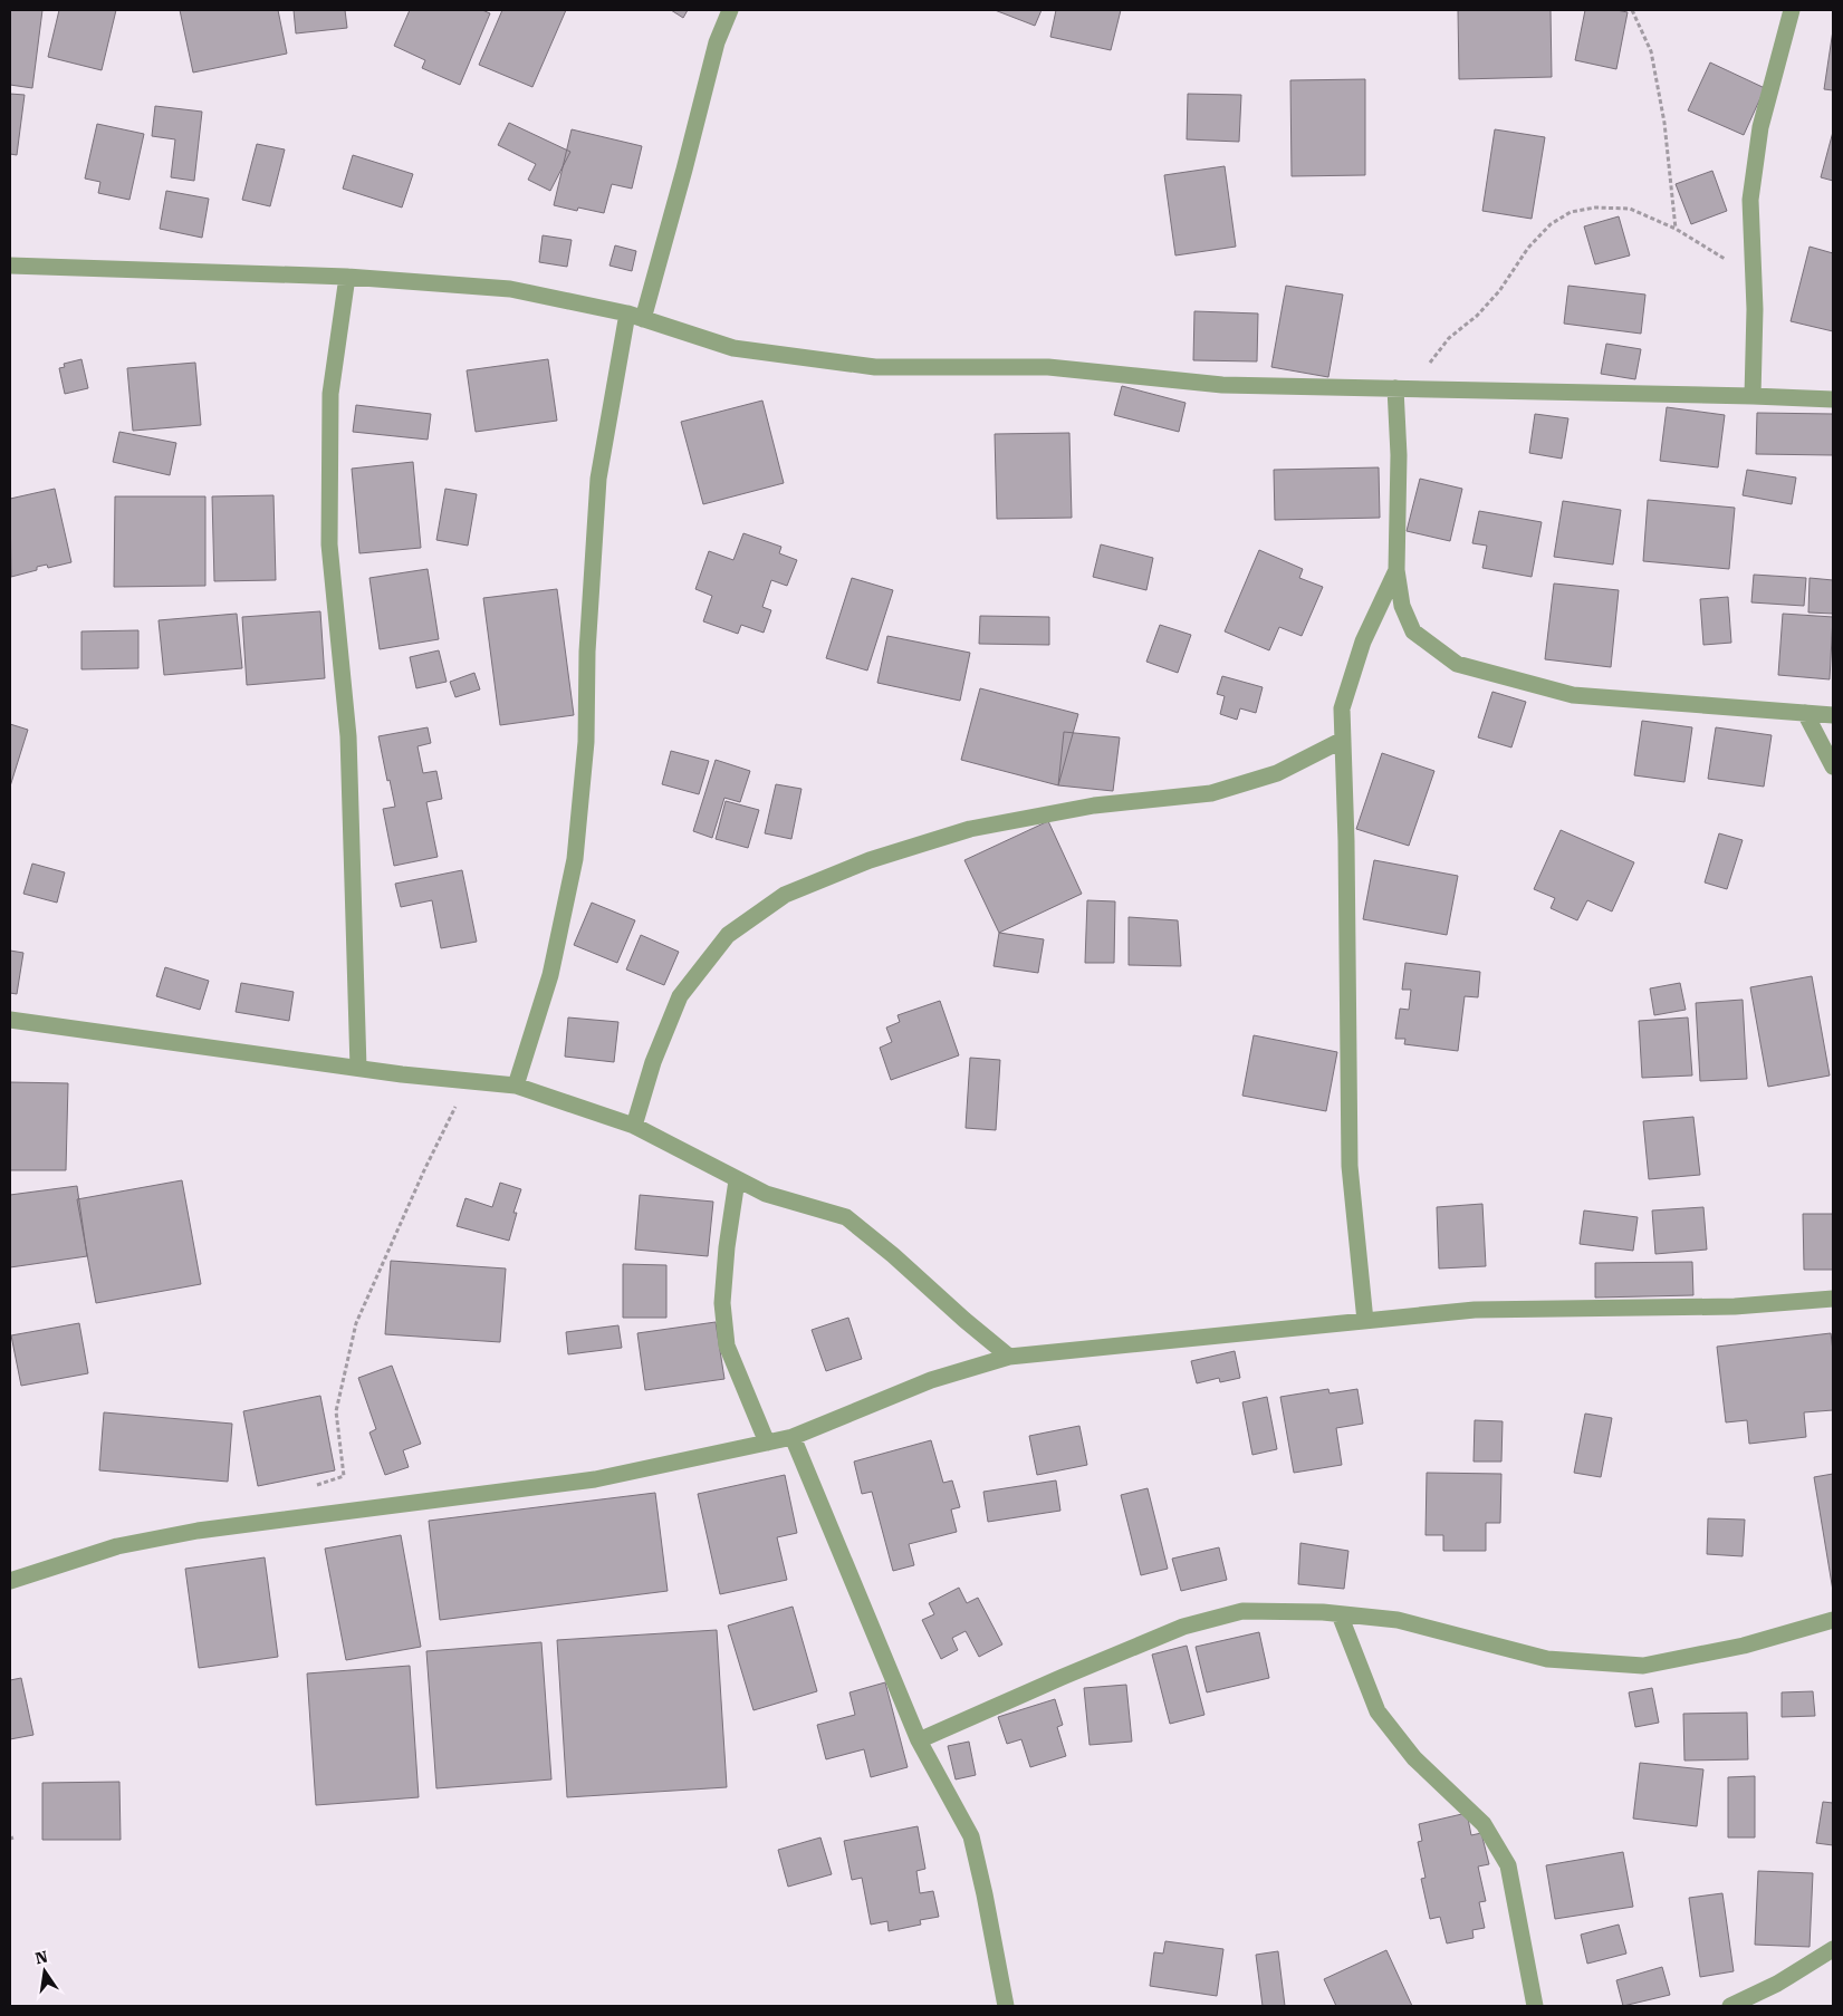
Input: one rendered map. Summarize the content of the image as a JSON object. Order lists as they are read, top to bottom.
{
  "north": "top"
}
